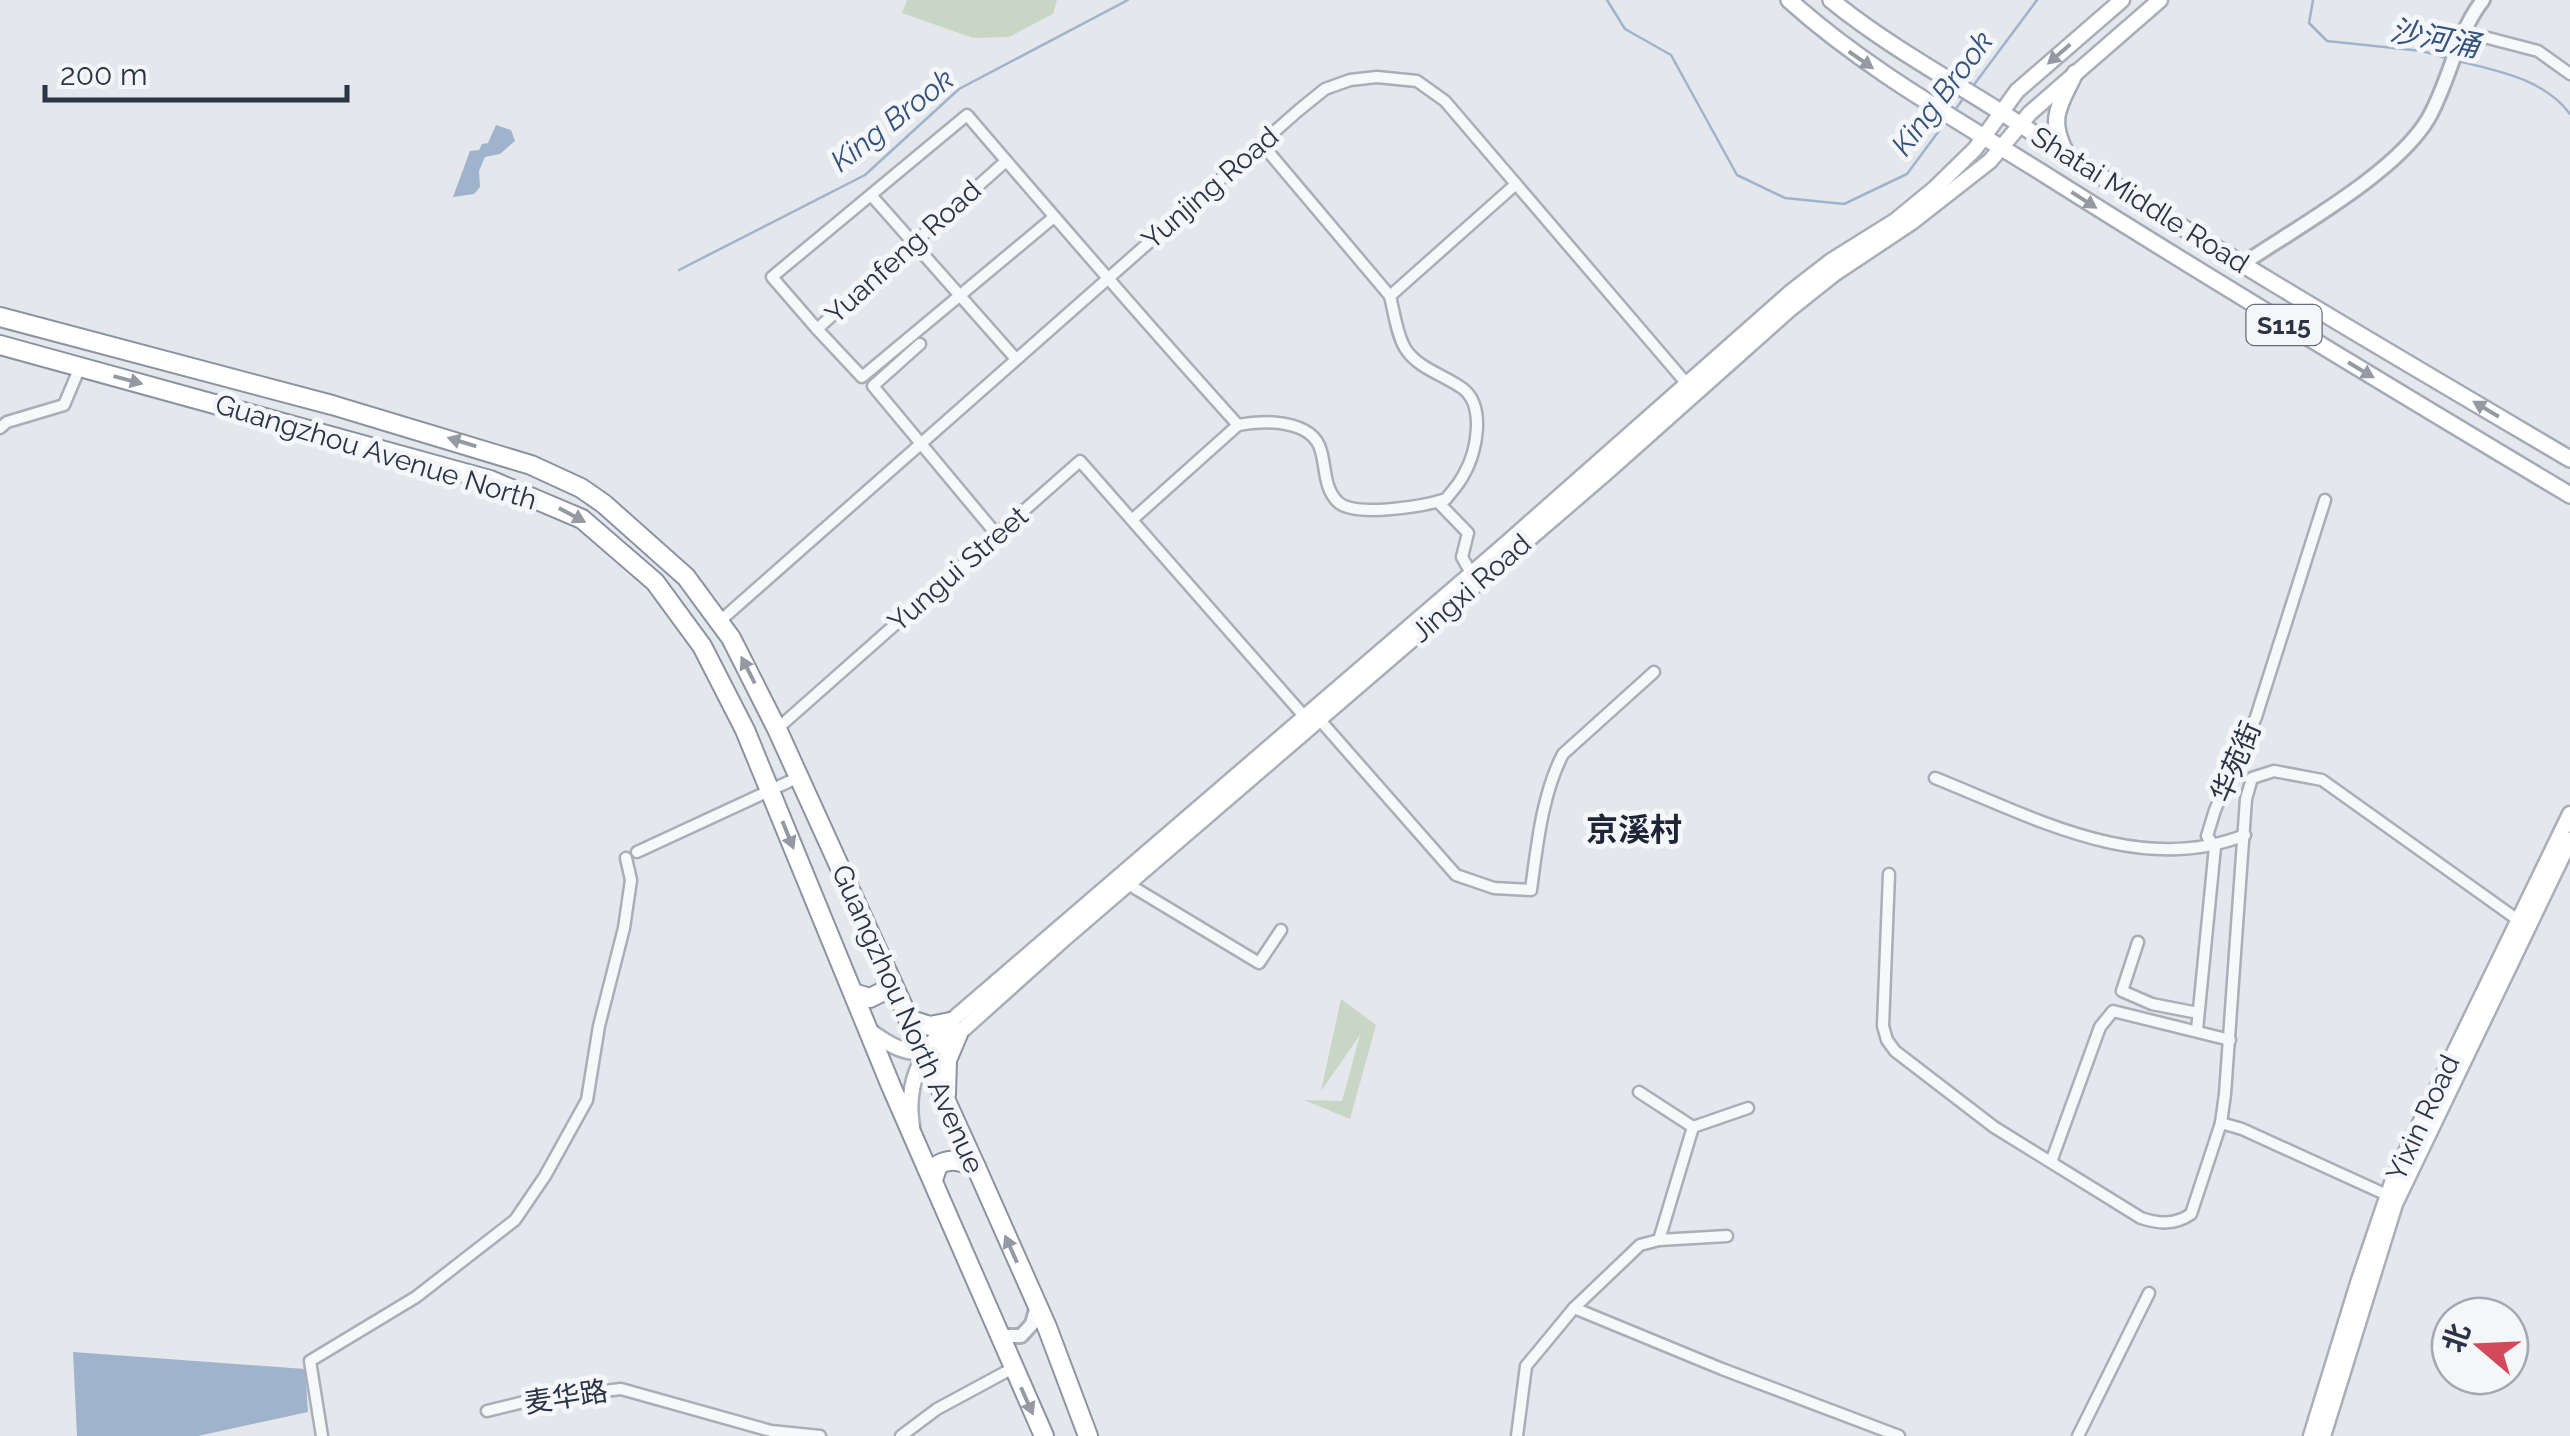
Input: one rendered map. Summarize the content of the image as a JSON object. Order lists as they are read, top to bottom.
{
  "streets": {
    "highway": ["Guangzhou Avenue North", "Guangzhou North Avenue"],
    "main road": [
      "Shatai Middle Road",
      "S115",
      "Jingxi Road",
      "Yixin Road"
    ],
    "street": [
      "Yunjing Road",
      "Yuanfeng Road",
      "Yungui Street",
      "华苑街",
      "麦华路"
    ]
  },
  "crossings": [
    ["Yunjing Road", "Jingxi Road"],
    ["Yunjing Road", "Guangzhou North Avenue"],
    ["Shatai Middle Road", "S115"],
    ["Shatai Middle Road", "Jingxi Road"],
    ["S115", "Jingxi Road"],
    ["Guangzhou Avenue North", "Guangzhou North Avenue"],
    ["Yungui Street", "Jingxi Road"],
    ["Yungui Street", "Guangzhou North Avenue"],
    ["Jingxi Road", "Guangzhou North Avenue"]
  ],
  "one_way": ["Guangzhou Avenue North", "Guangzhou North Avenue"],
  "districts": ["京溪村"],
  "water": ["沙河涌", "King Brook"],
  "scale_bar": "200 m",
  "north": "left"
}
